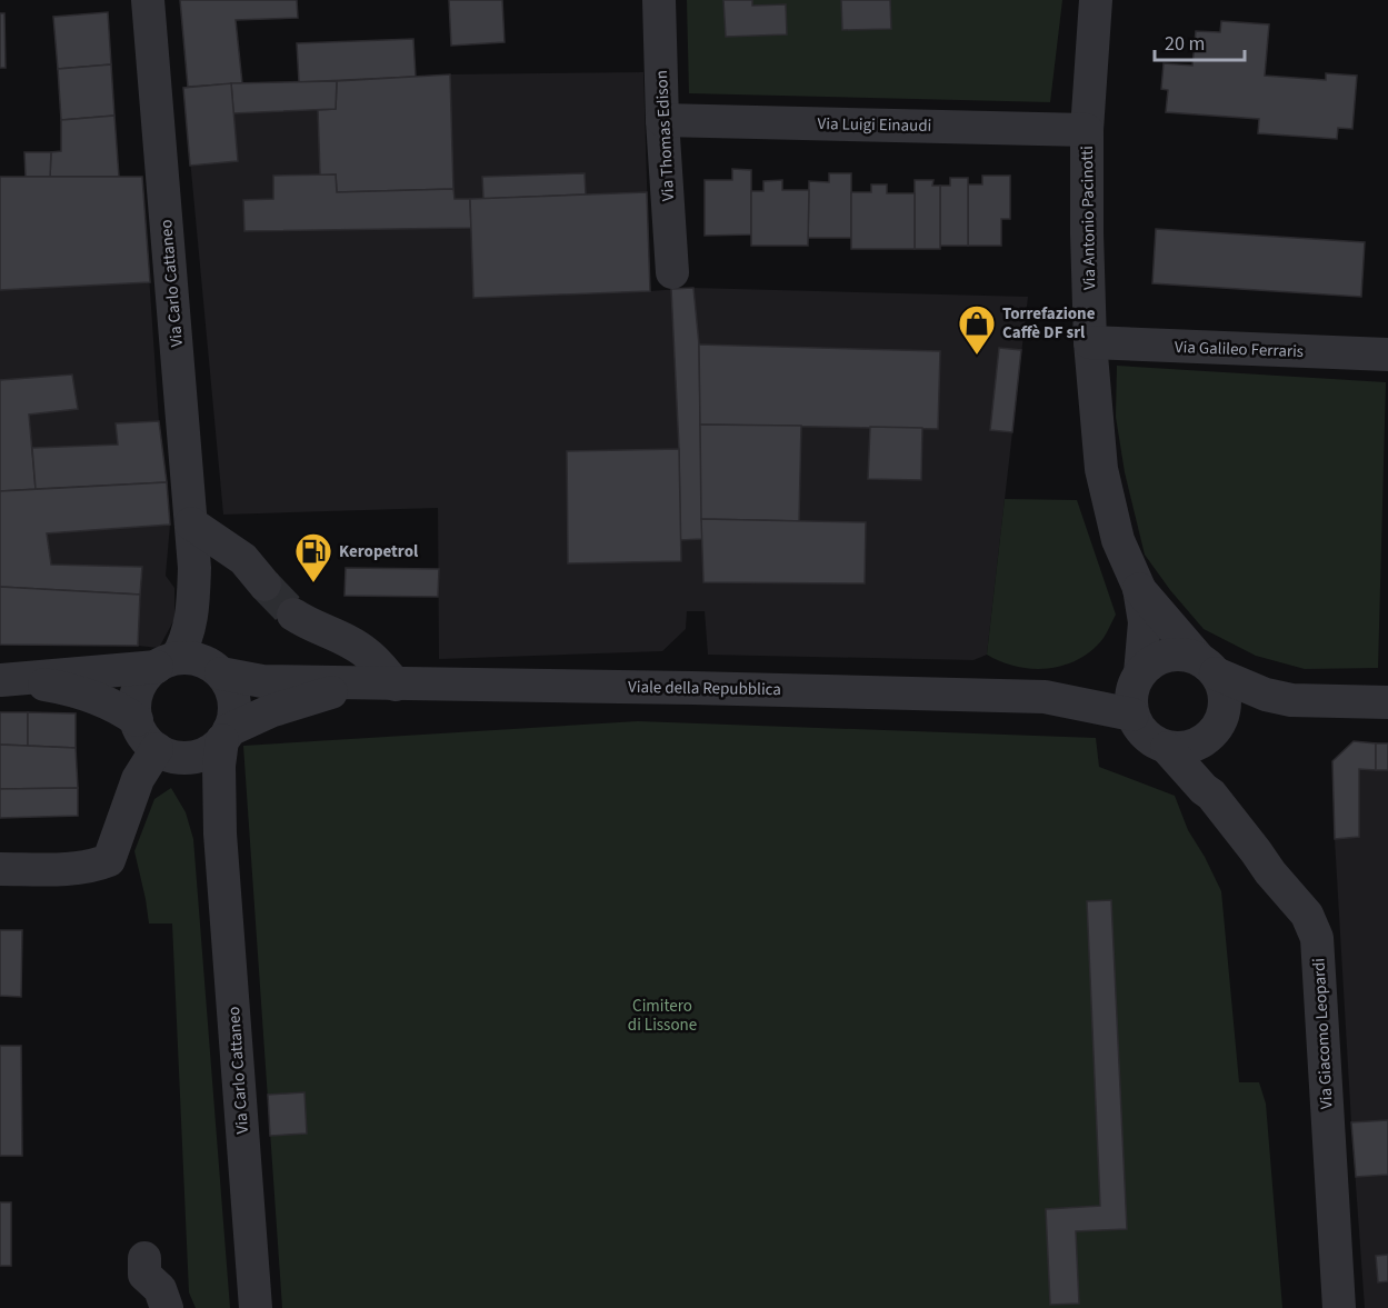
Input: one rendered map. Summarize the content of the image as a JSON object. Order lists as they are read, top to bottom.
{
  "streets": {
    "street": [
      "Via Luigi Einaudi",
      "Via Thomas Edison",
      "Via Antonio Pacinotti",
      "Via Carlo Cattaneo",
      "Via Galileo Ferraris",
      "Viale della Repubblica",
      "Via Giacomo Leopardi"
    ]
  },
  "crossings": [
    ["Via Luigi Einaudi", "Via Thomas Edison"],
    ["Via Luigi Einaudi", "Via Antonio Pacinotti"],
    ["Via Antonio Pacinotti", "Via Galileo Ferraris"],
    ["Via Antonio Pacinotti", "Viale della Repubblica"],
    ["Via Antonio Pacinotti", "Via Giacomo Leopardi"],
    ["Via Carlo Cattaneo", "Viale della Repubblica"],
    ["Viale della Repubblica", "Via Giacomo Leopardi"]
  ],
  "parks": ["Cimitero di Lissone"],
  "places": {
    "shop": ["Torrefazione Caffè DF srl"],
    "fuel station": ["Keropetrol"]
  },
  "scale_bar": "20 m"
}
